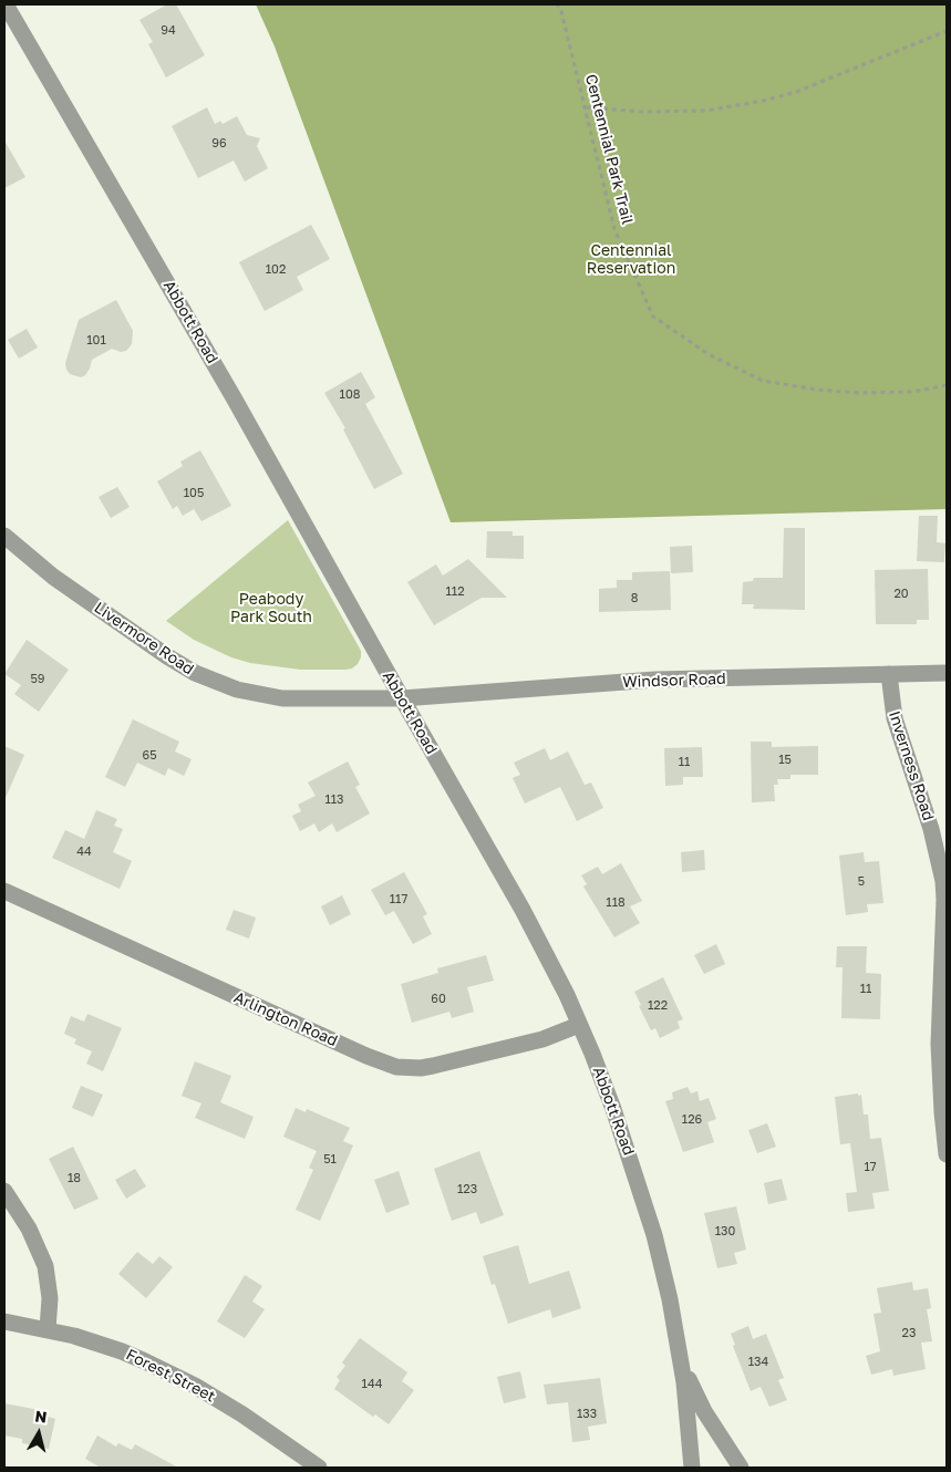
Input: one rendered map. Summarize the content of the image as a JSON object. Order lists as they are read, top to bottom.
{
  "streets": {
    "street": [
      "Abbott Road",
      "Livermore Road",
      "Windsor Road",
      "Inverness Road",
      "Arlington Road",
      "Forest Street"
    ],
    "path": ["Centennial Park Trail"]
  },
  "crossings": [
    ["Abbott Road", "Livermore Road"],
    ["Abbott Road", "Windsor Road"],
    ["Abbott Road", "Arlington Road"],
    ["Livermore Road", "Windsor Road"],
    ["Windsor Road", "Inverness Road"]
  ],
  "parks": ["Centennial Reservation", "Peabody Park South"],
  "house_numbers": [
    "94",
    "96",
    "102",
    "101",
    "108",
    "105",
    "112",
    "20",
    "8",
    "59",
    "65",
    "15",
    "11",
    "113",
    "44",
    "5",
    "117",
    "118",
    "11",
    "60",
    "122",
    "126",
    "51",
    "17",
    "18",
    "123",
    "130",
    "23",
    "134",
    "144",
    "133"
  ],
  "north": "top"
}
